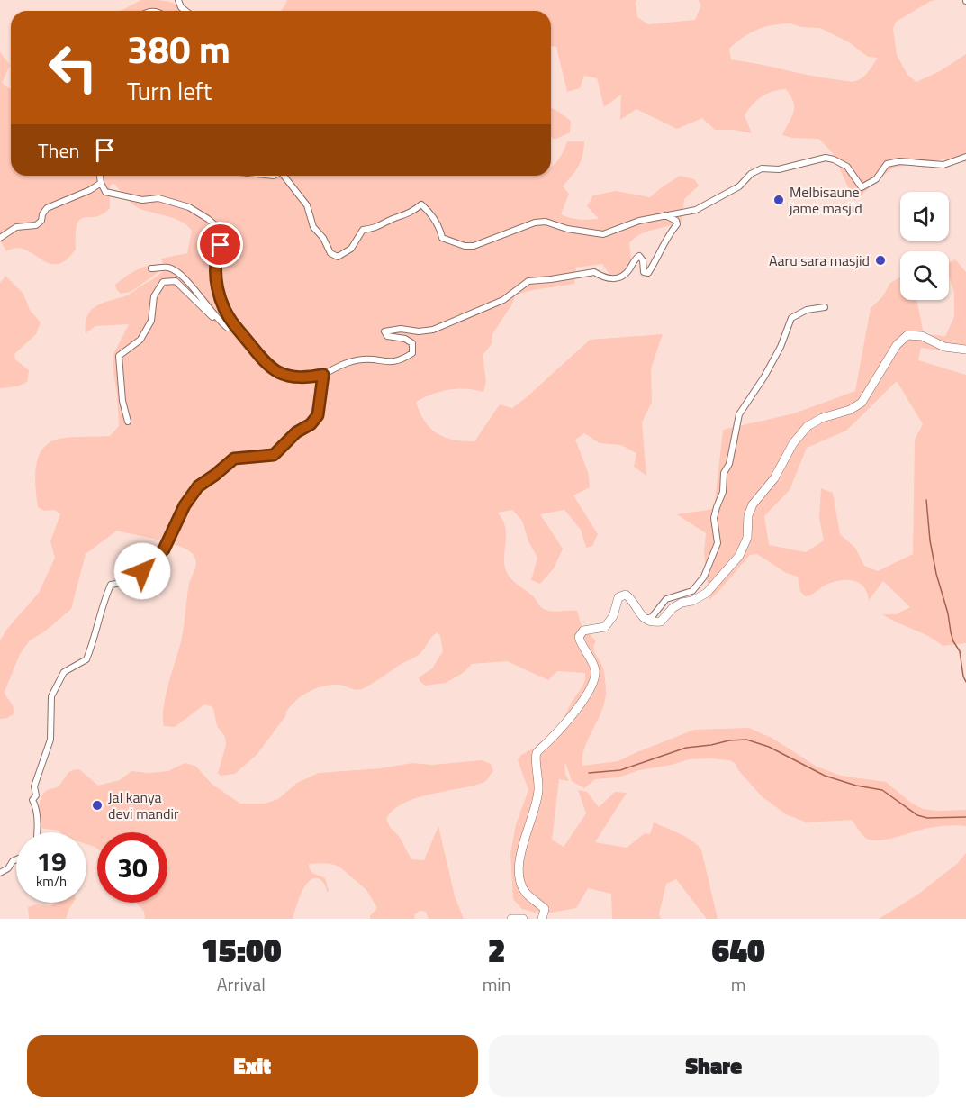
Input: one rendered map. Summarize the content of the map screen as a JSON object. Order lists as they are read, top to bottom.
{
  "places": ["Melbisaune jame masjid", "Aaru sara masjid", "Jal kanya devi mandir"],
  "page": {
    "turn": ["380 m", "Turn left"],
    "then": "Then",
    "speed": "19 km/h",
    "limit": "30",
    "eta": [
      "15:00",
      "Arrival",
      "2",
      "min",
      "640",
      "m"
    ],
    "buttons": ["Exit", "Share"]
  }
}
